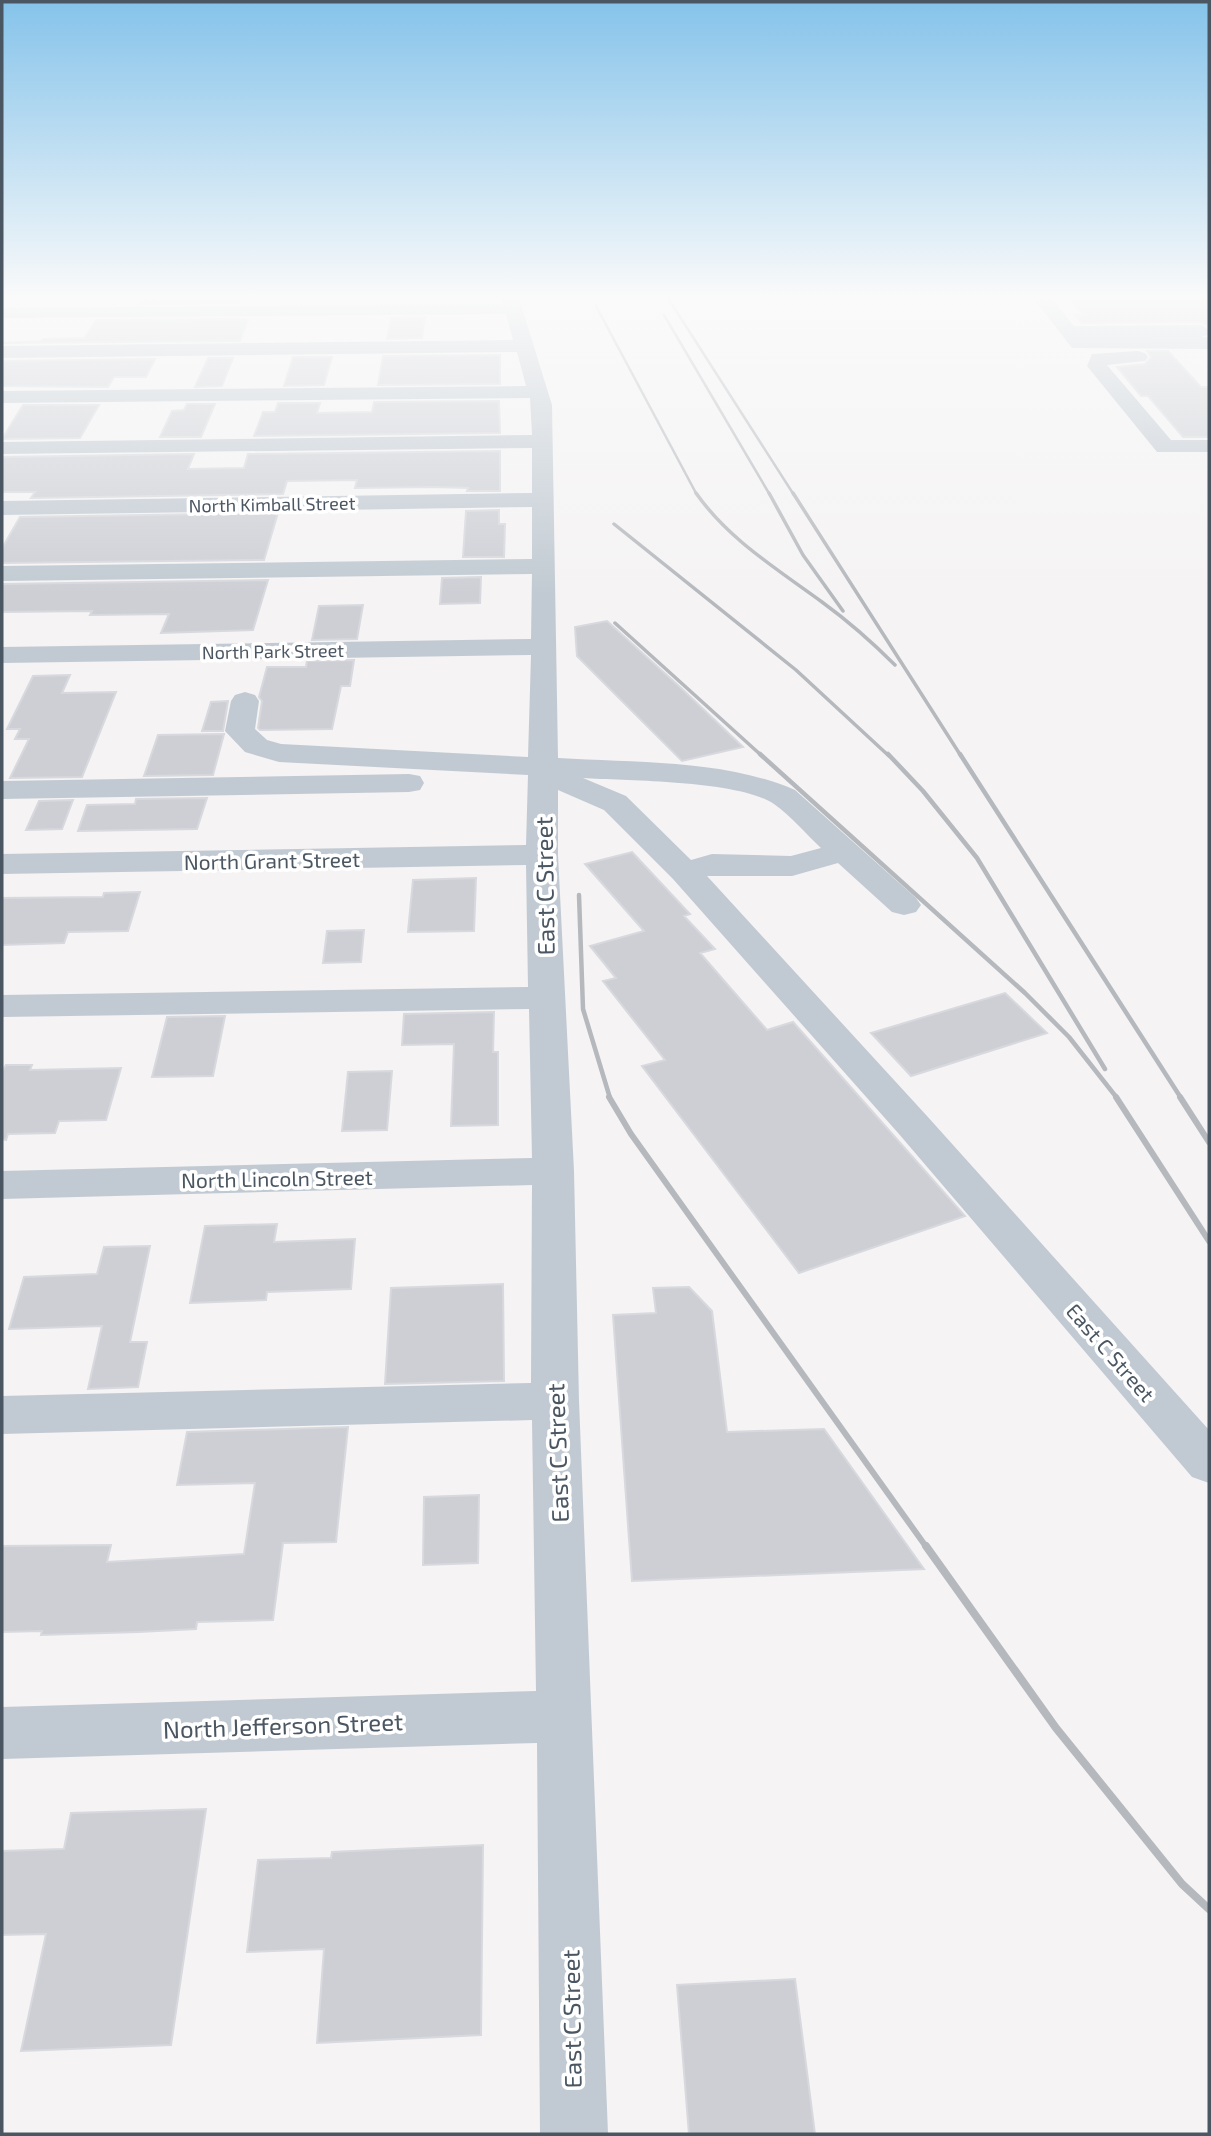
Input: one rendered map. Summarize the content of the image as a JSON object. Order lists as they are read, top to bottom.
{
  "streets": {
    "street": [
      "North Kimball Street",
      "North Park Street",
      "North Grant Street",
      "East C Street",
      "North Lincoln Street",
      "North Jefferson Street"
    ]
  },
  "crossings": [
    ["North Kimball Street", "East C Street"],
    ["North Park Street", "East C Street"],
    ["North Grant Street", "East C Street"],
    ["East C Street", "North Lincoln Street"],
    ["East C Street", "North Jefferson Street"]
  ]
}
